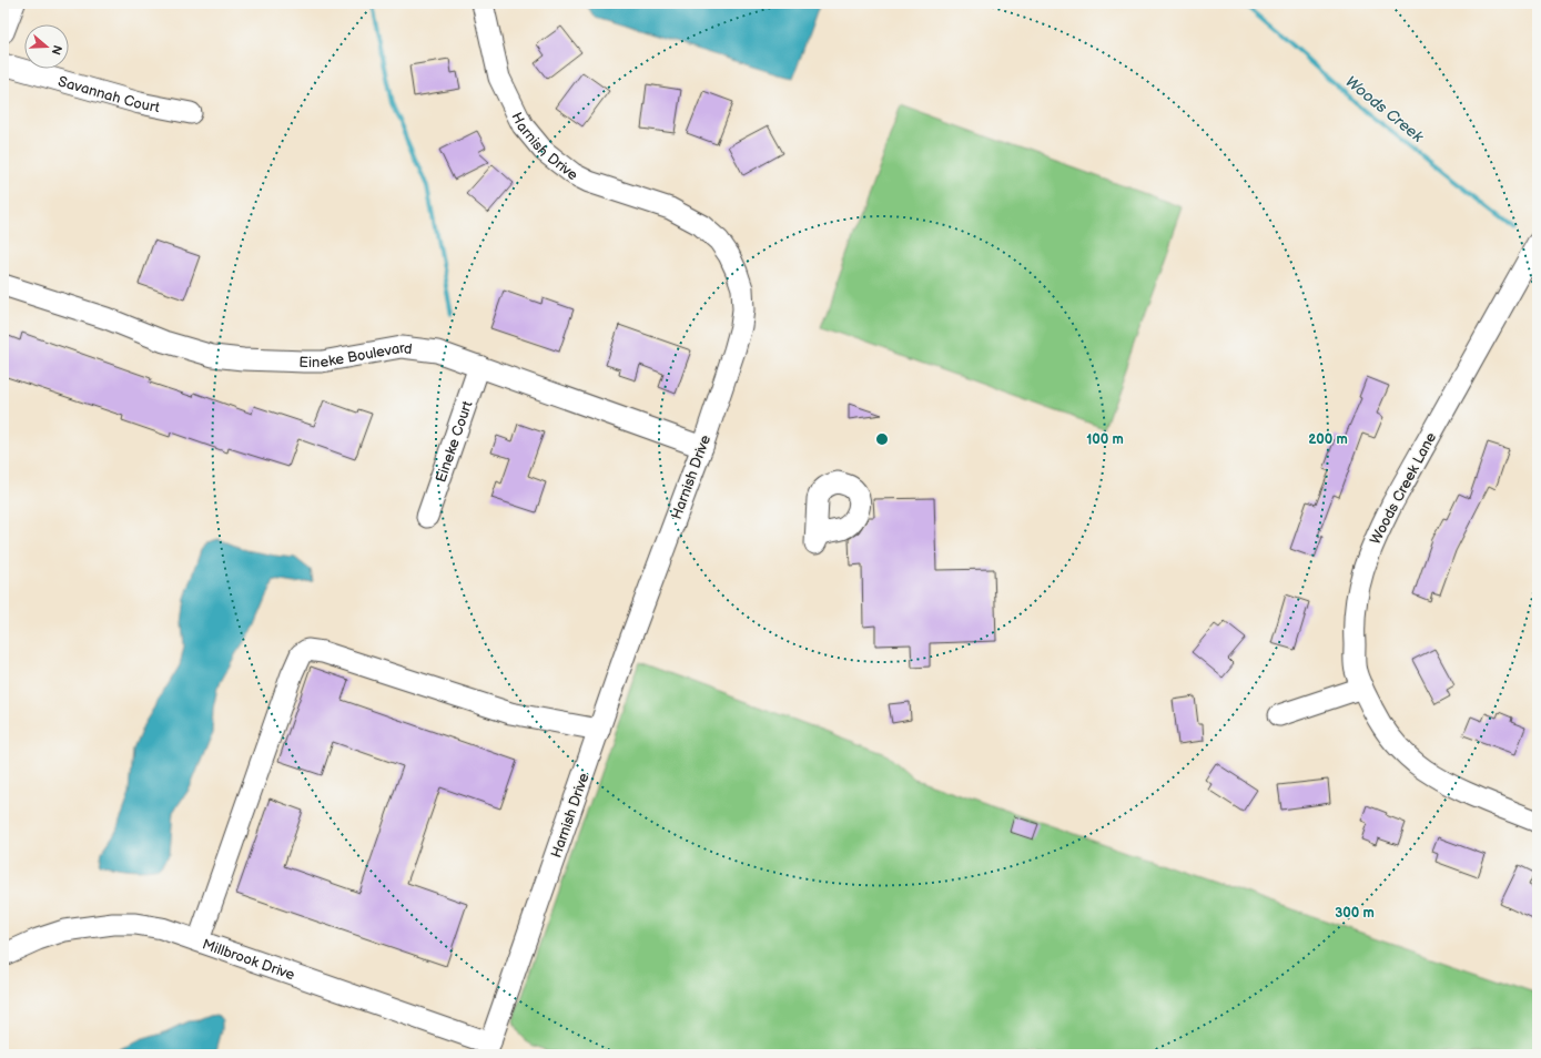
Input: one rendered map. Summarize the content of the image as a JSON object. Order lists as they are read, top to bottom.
{
  "streets": {
    "street": [
      "Savannah Court",
      "Harnish Drive",
      "Eineke Boulevard",
      "Eineke Court",
      "Woods Creek Lane",
      "Millbrook Drive"
    ]
  },
  "crossings": [
    ["Harnish Drive", "Eineke Boulevard"],
    ["Harnish Drive", "Millbrook Drive"],
    ["Eineke Boulevard", "Eineke Court"]
  ],
  "water": ["Woods Creek"],
  "north": "right",
  "rings": ["100 m", "200 m", "300 m"]
}
